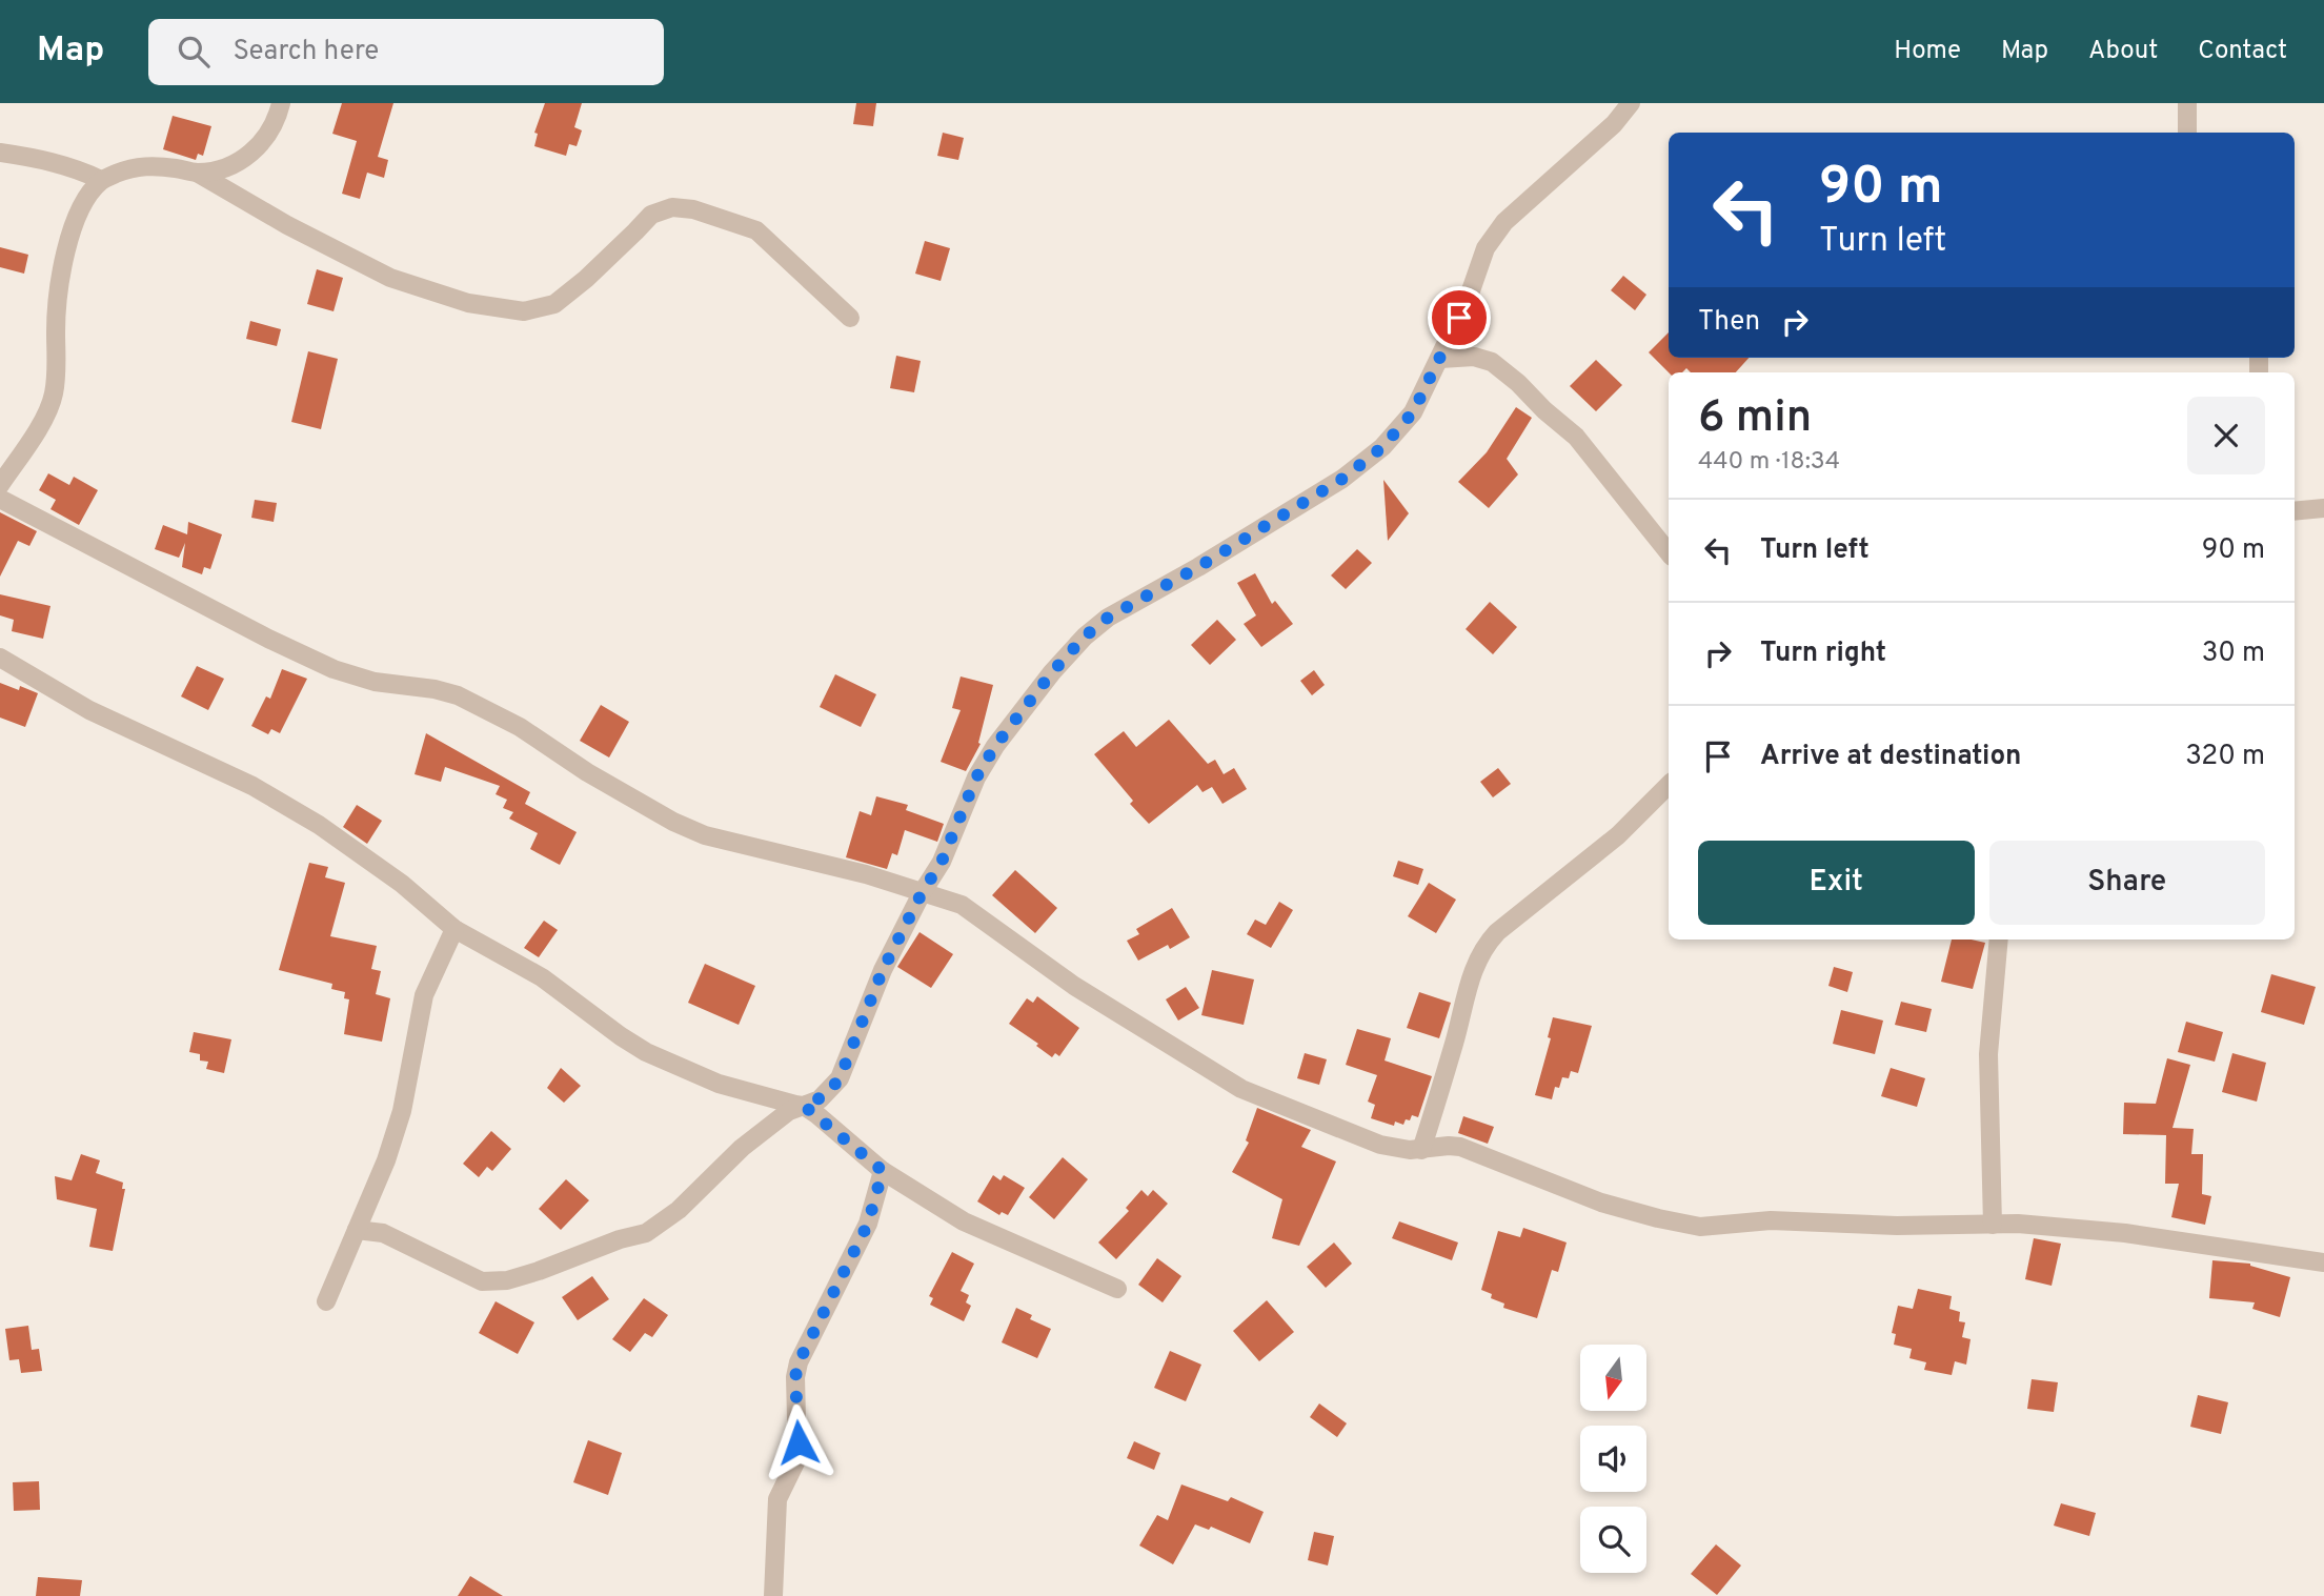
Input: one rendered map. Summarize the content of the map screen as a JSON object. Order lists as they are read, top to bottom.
{
  "north": "bottom",
  "page": {
    "header": "Map",
    "search": "Search here",
    "nav": [
      "Home",
      "Map",
      "About",
      "Contact"
    ],
    "turn": ["90 m", "Turn left"],
    "then": "Then",
    "heading": ["6 min", "440 m · 18:34"],
    "list": [
      {
        "name": "Turn left",
        "value": "90 m"
      },
      {
        "name": "Turn right",
        "value": "30 m"
      },
      {
        "name": "Arrive at destination",
        "value": "320 m"
      }
    ],
    "buttons": ["Exit", "Share"]
  }
}
